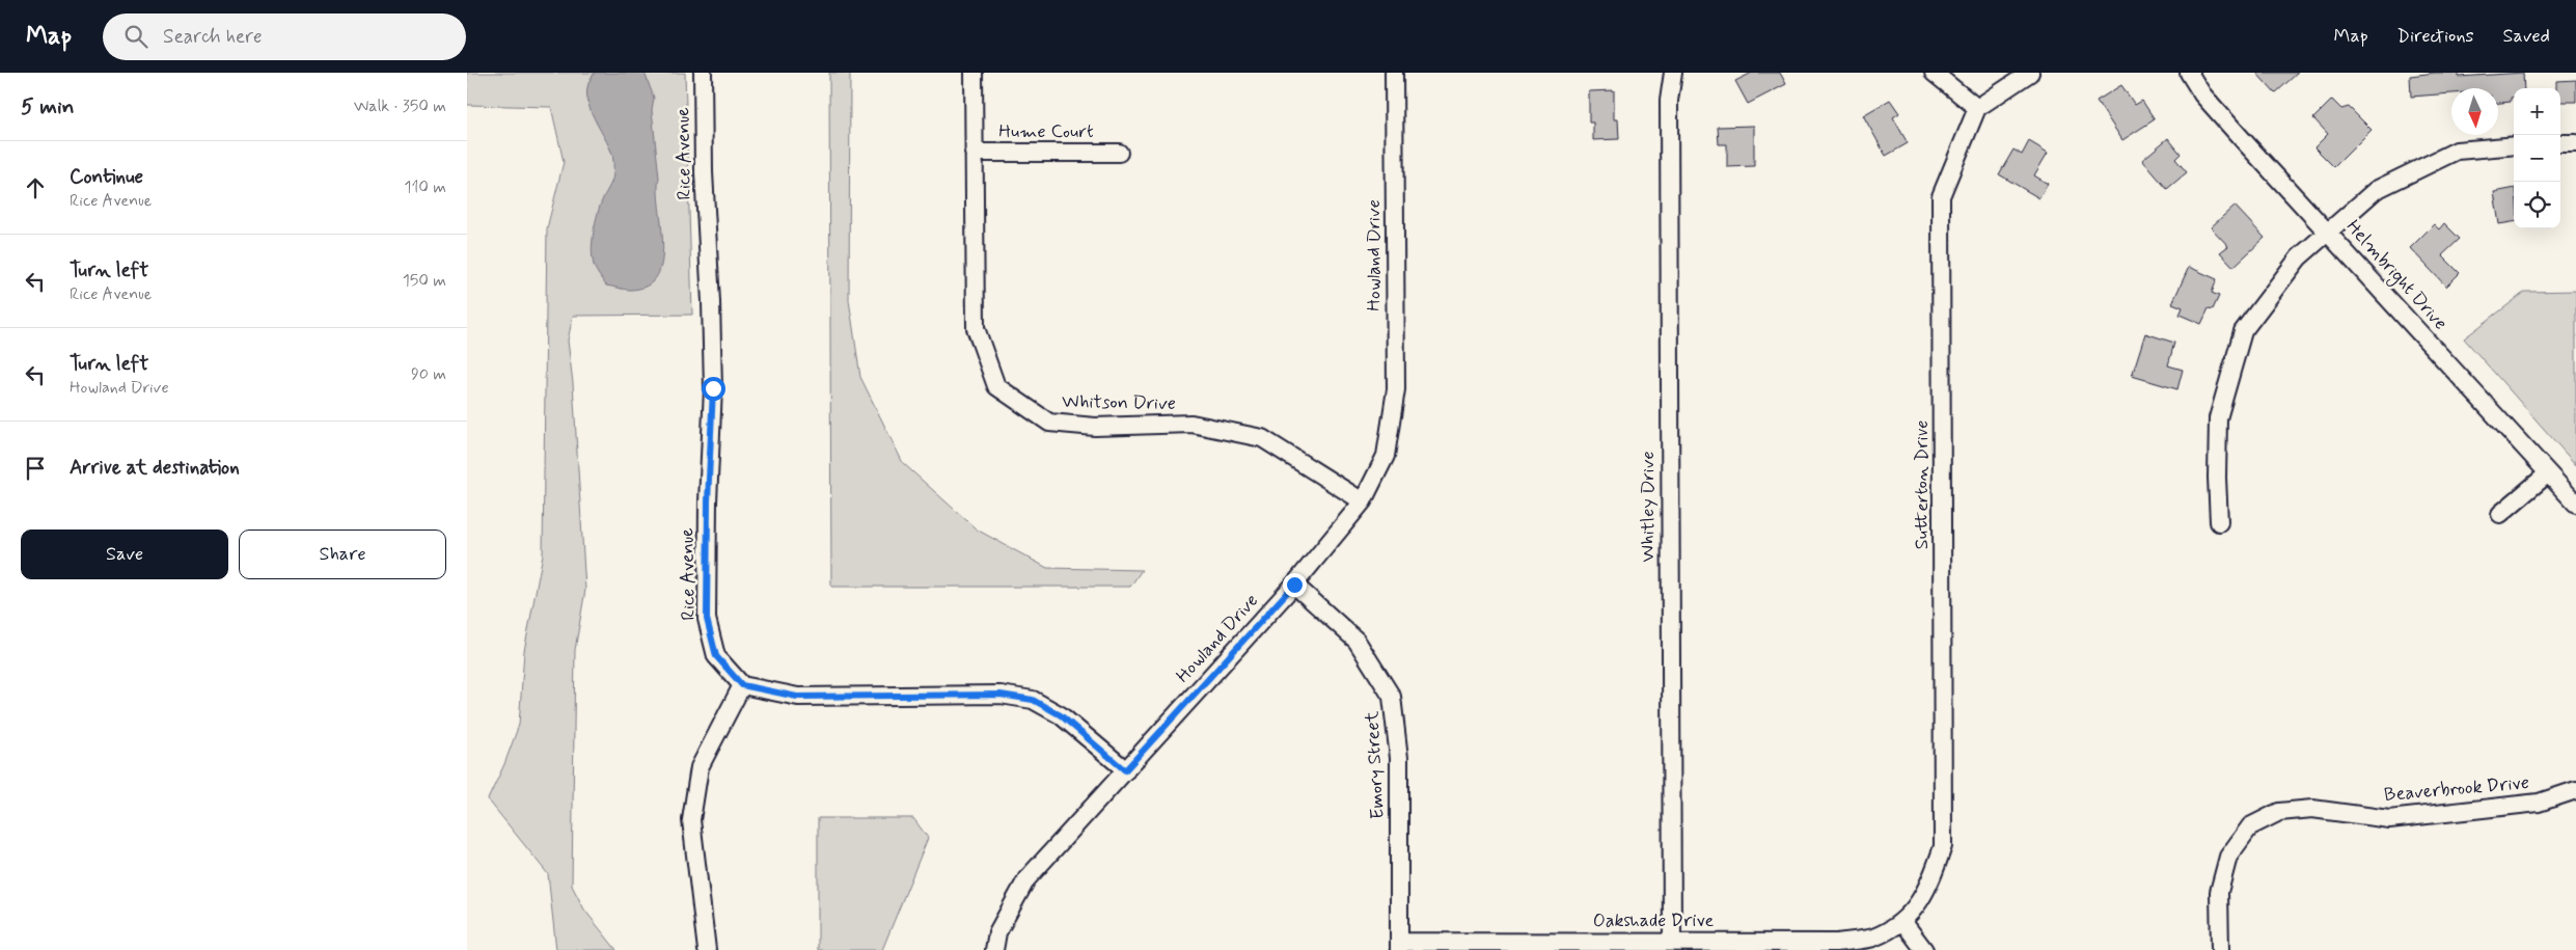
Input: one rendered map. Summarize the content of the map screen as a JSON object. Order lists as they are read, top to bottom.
{
  "streets": {
    "street": [
      "Hume Court",
      "Rice Avenue",
      "Howland Drive",
      "Helmbright Drive",
      "Whitson Drive",
      "Sutterton Drive",
      "Whitley Drive",
      "Emory Street",
      "Beaverbrook Drive",
      "Oakshade Drive"
    ]
  },
  "crossings": [
    ["Hume Court", "Whitson Drive"],
    ["Howland Drive", "Whitson Drive"],
    ["Howland Drive", "Emory Street"],
    ["Sutterton Drive", "Oakshade Drive"],
    ["Whitley Drive", "Oakshade Drive"],
    ["Emory Street", "Oakshade Drive"]
  ],
  "north": "bottom",
  "page": {
    "header": "Map",
    "search": "Search here",
    "nav": ["Map", "Directions", "Saved"],
    "heading": ["5 min", "Walk · 350 m"],
    "map_buttons": ["+", "−"],
    "list": [
      ["Continue", "Rice Avenue", "110 m"],
      ["Turn left", "Rice Avenue", "150 m"],
      ["Turn left", "Howland Drive", "90 m"],
      "Arrive at destination"
    ],
    "buttons": ["Save", "Share"]
  }
}
